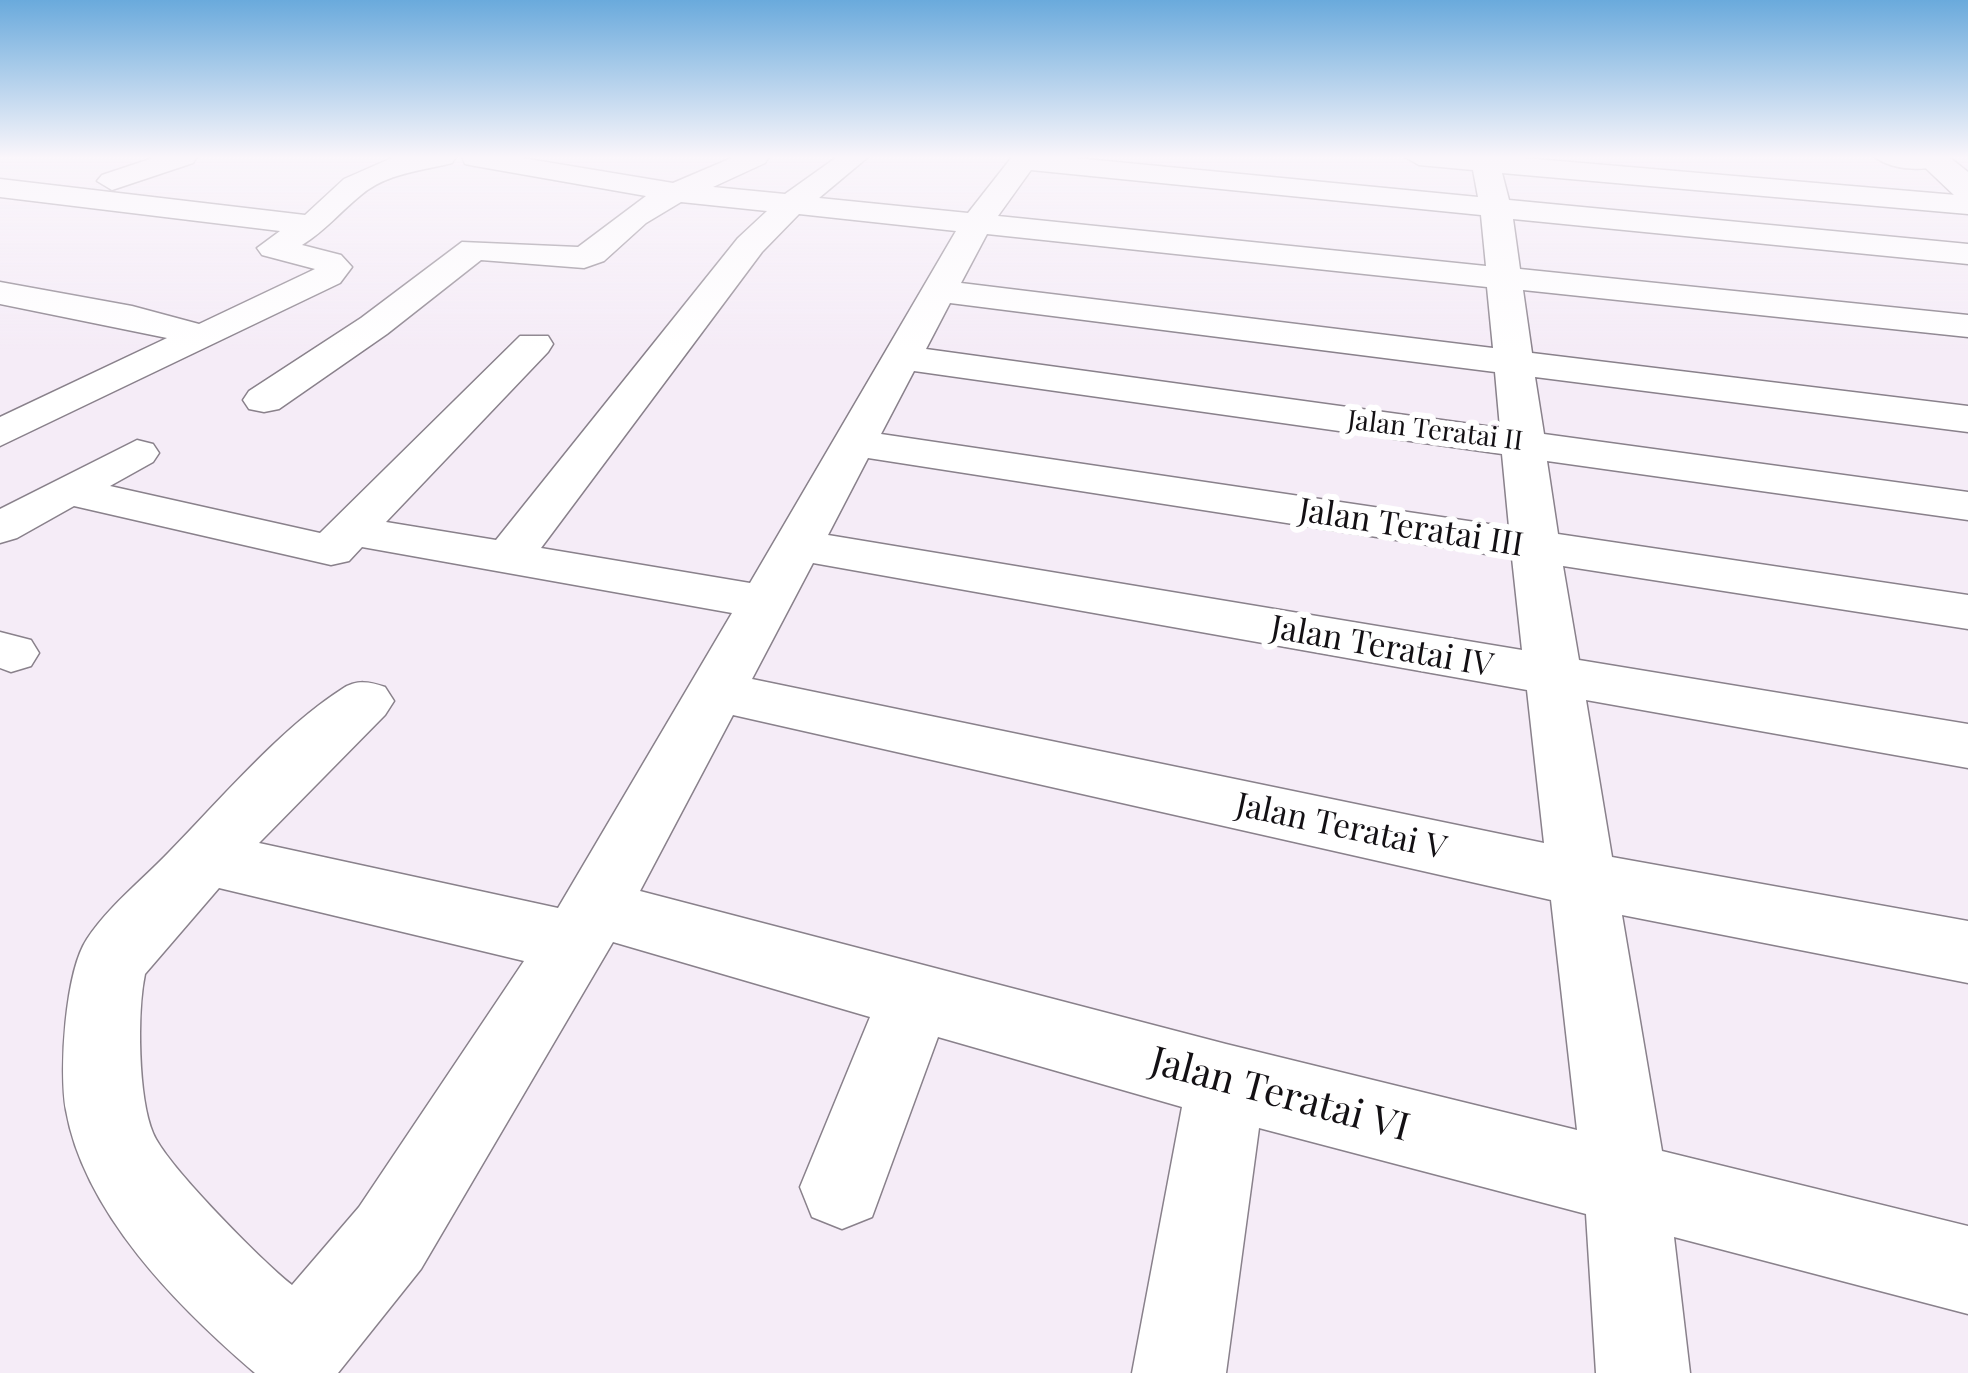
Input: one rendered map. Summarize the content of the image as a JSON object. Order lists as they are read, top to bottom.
{
  "streets": {
    "street": [
      "Jalan Teratai II",
      "Jalan Teratai III",
      "Jalan Teratai IV",
      "Jalan Teratai V",
      "Jalan Teratai VI"
    ]
  }
}
